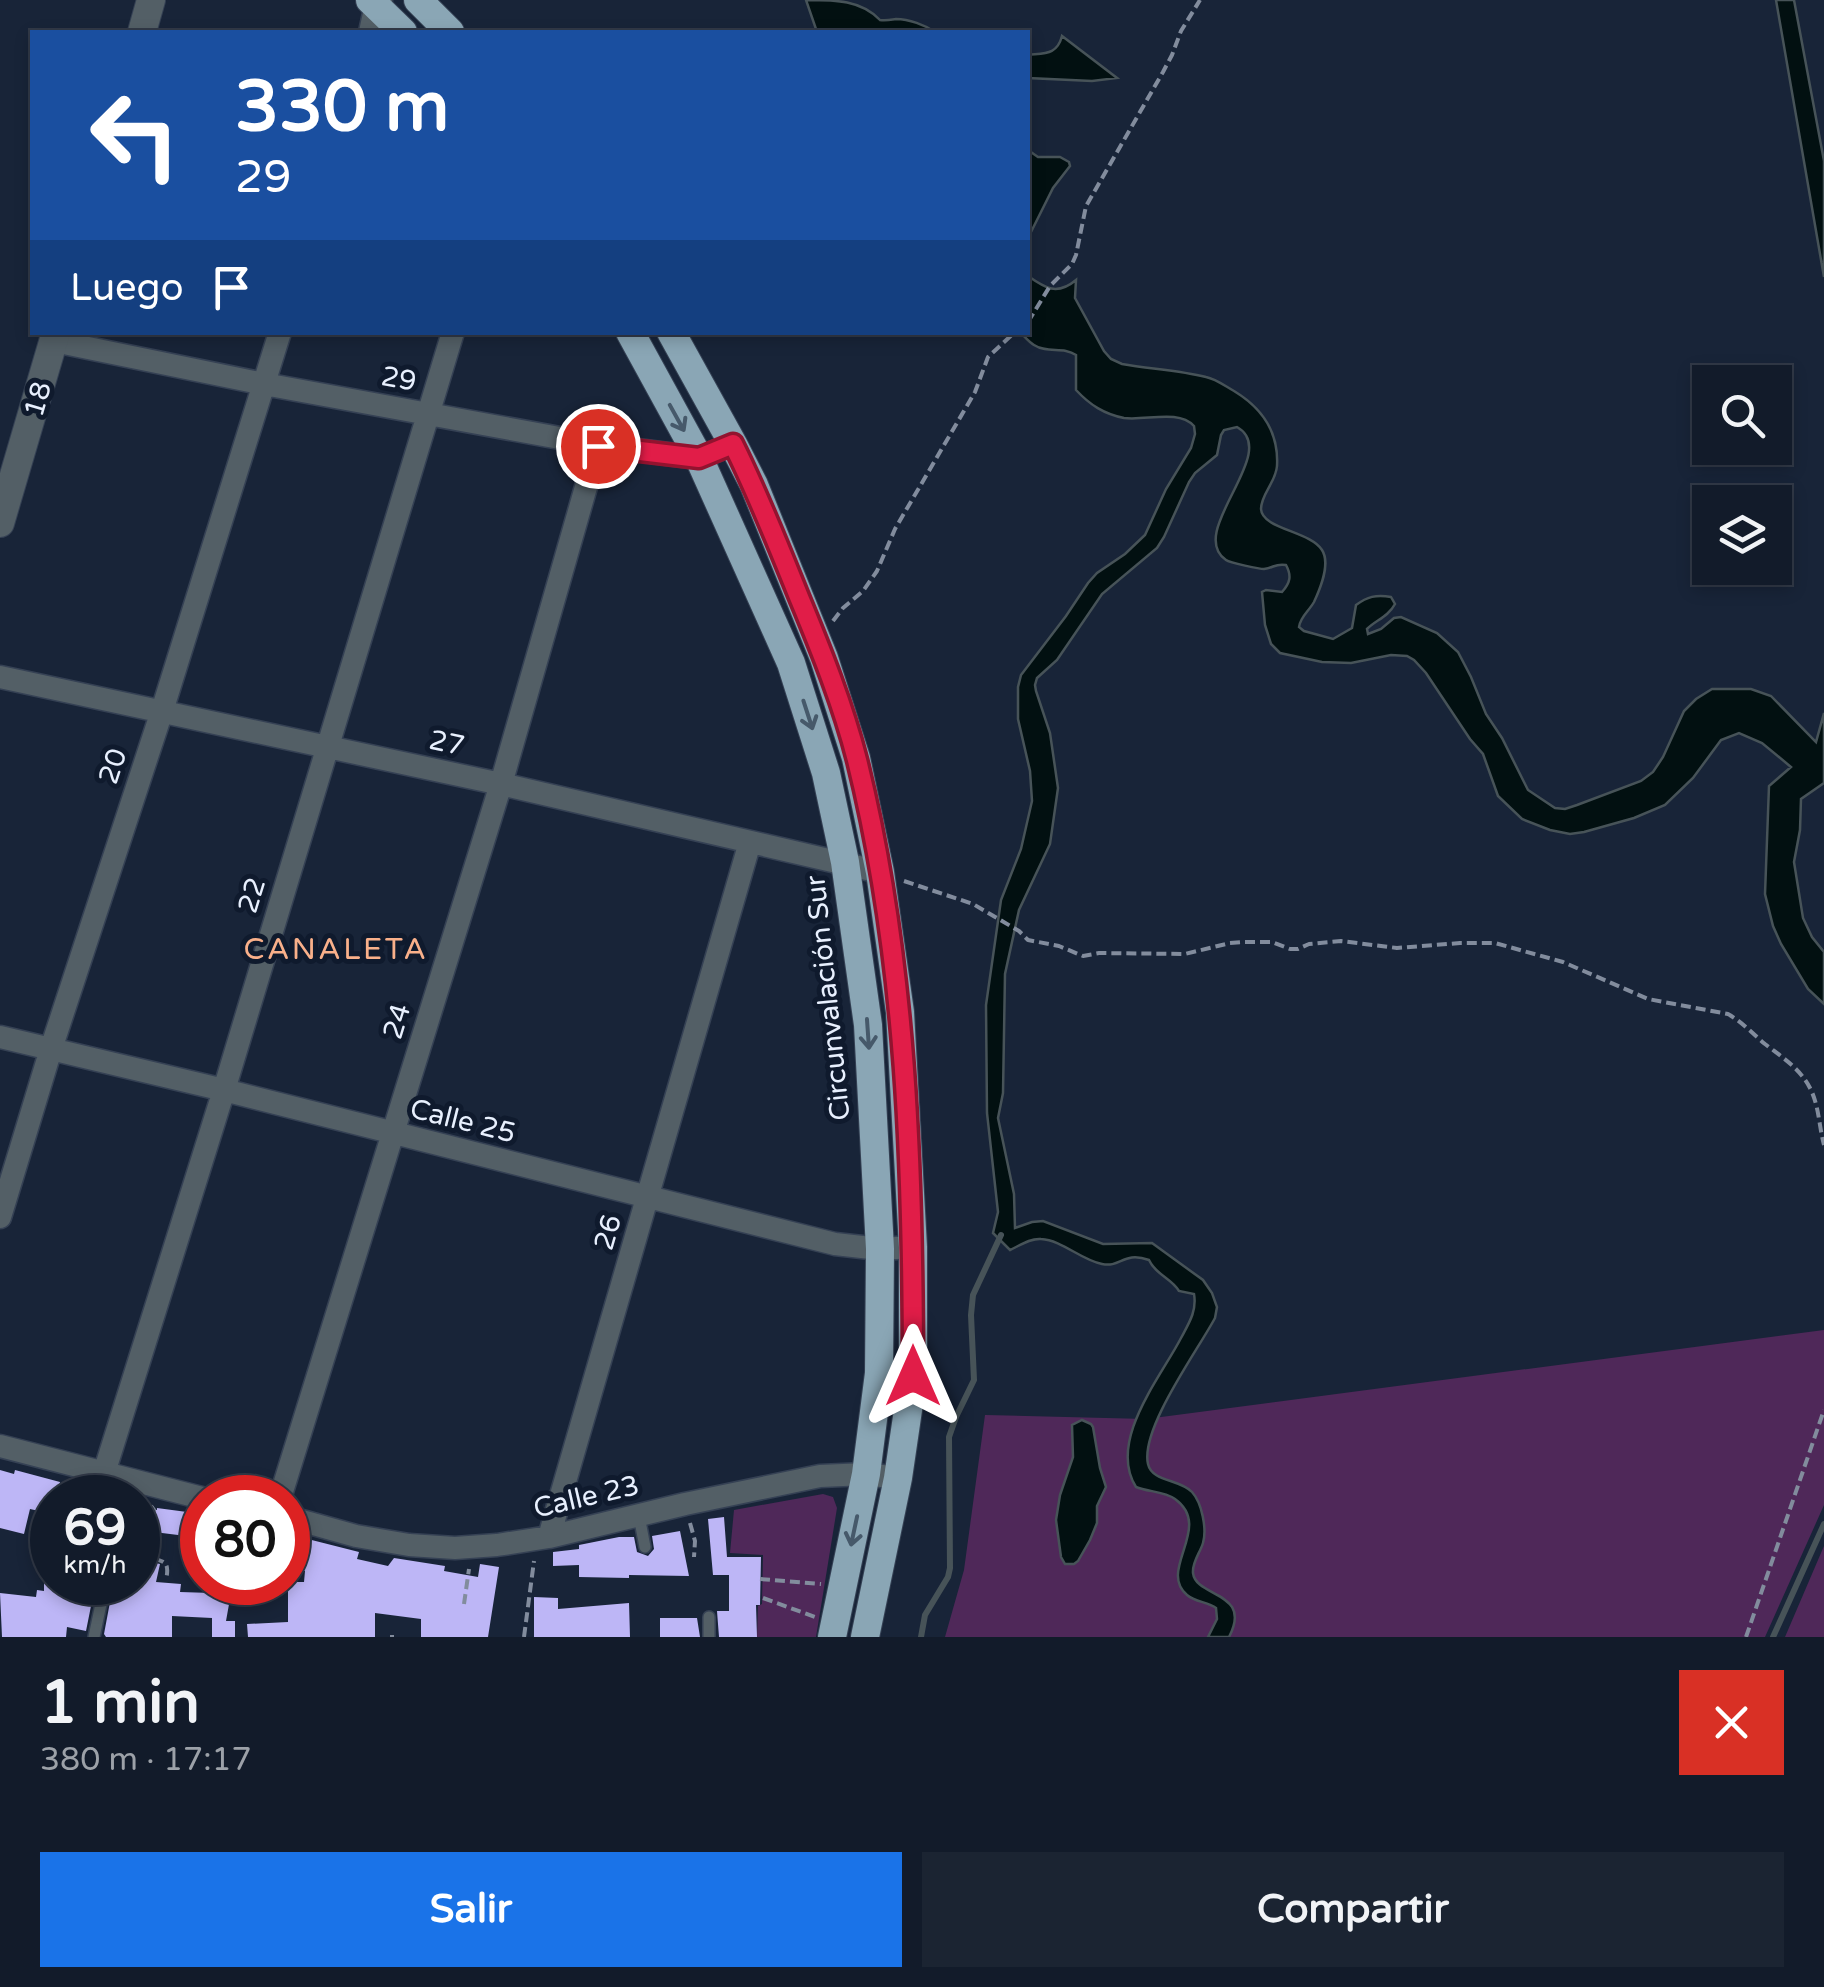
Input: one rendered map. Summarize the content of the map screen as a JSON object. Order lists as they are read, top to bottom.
{
  "streets": {
    "highway": ["Circunvalación Sur"],
    "street": [
      "29",
      "18",
      "27",
      "20",
      "22",
      "24",
      "Calle 25",
      "26",
      "Calle 23"
    ]
  },
  "crossings": [
    ["29", "18"],
    ["29", "20"],
    ["29", "22"],
    ["29", "Circunvalación Sur"],
    ["29", "24"],
    ["27", "20"],
    ["27", "22"],
    ["27", "Circunvalación Sur"],
    ["27", "24"],
    ["27", "26"],
    ["20", "Calle 25"],
    ["22", "Calle 25"],
    ["Circunvalación Sur", "Calle 25"],
    ["Circunvalación Sur", "Calle 23"],
    ["24", "Calle 25"],
    ["Calle 25", "26"],
    ["26", "Calle 23"]
  ],
  "districts": ["CANALETA"],
  "page": {
    "turn": ["330 m", "29"],
    "then": "Luego",
    "speed": "69 km/h",
    "limit": "80",
    "heading": ["1 min", "380 m · 17:17"],
    "buttons": ["Salir", "Compartir"]
  }
}
